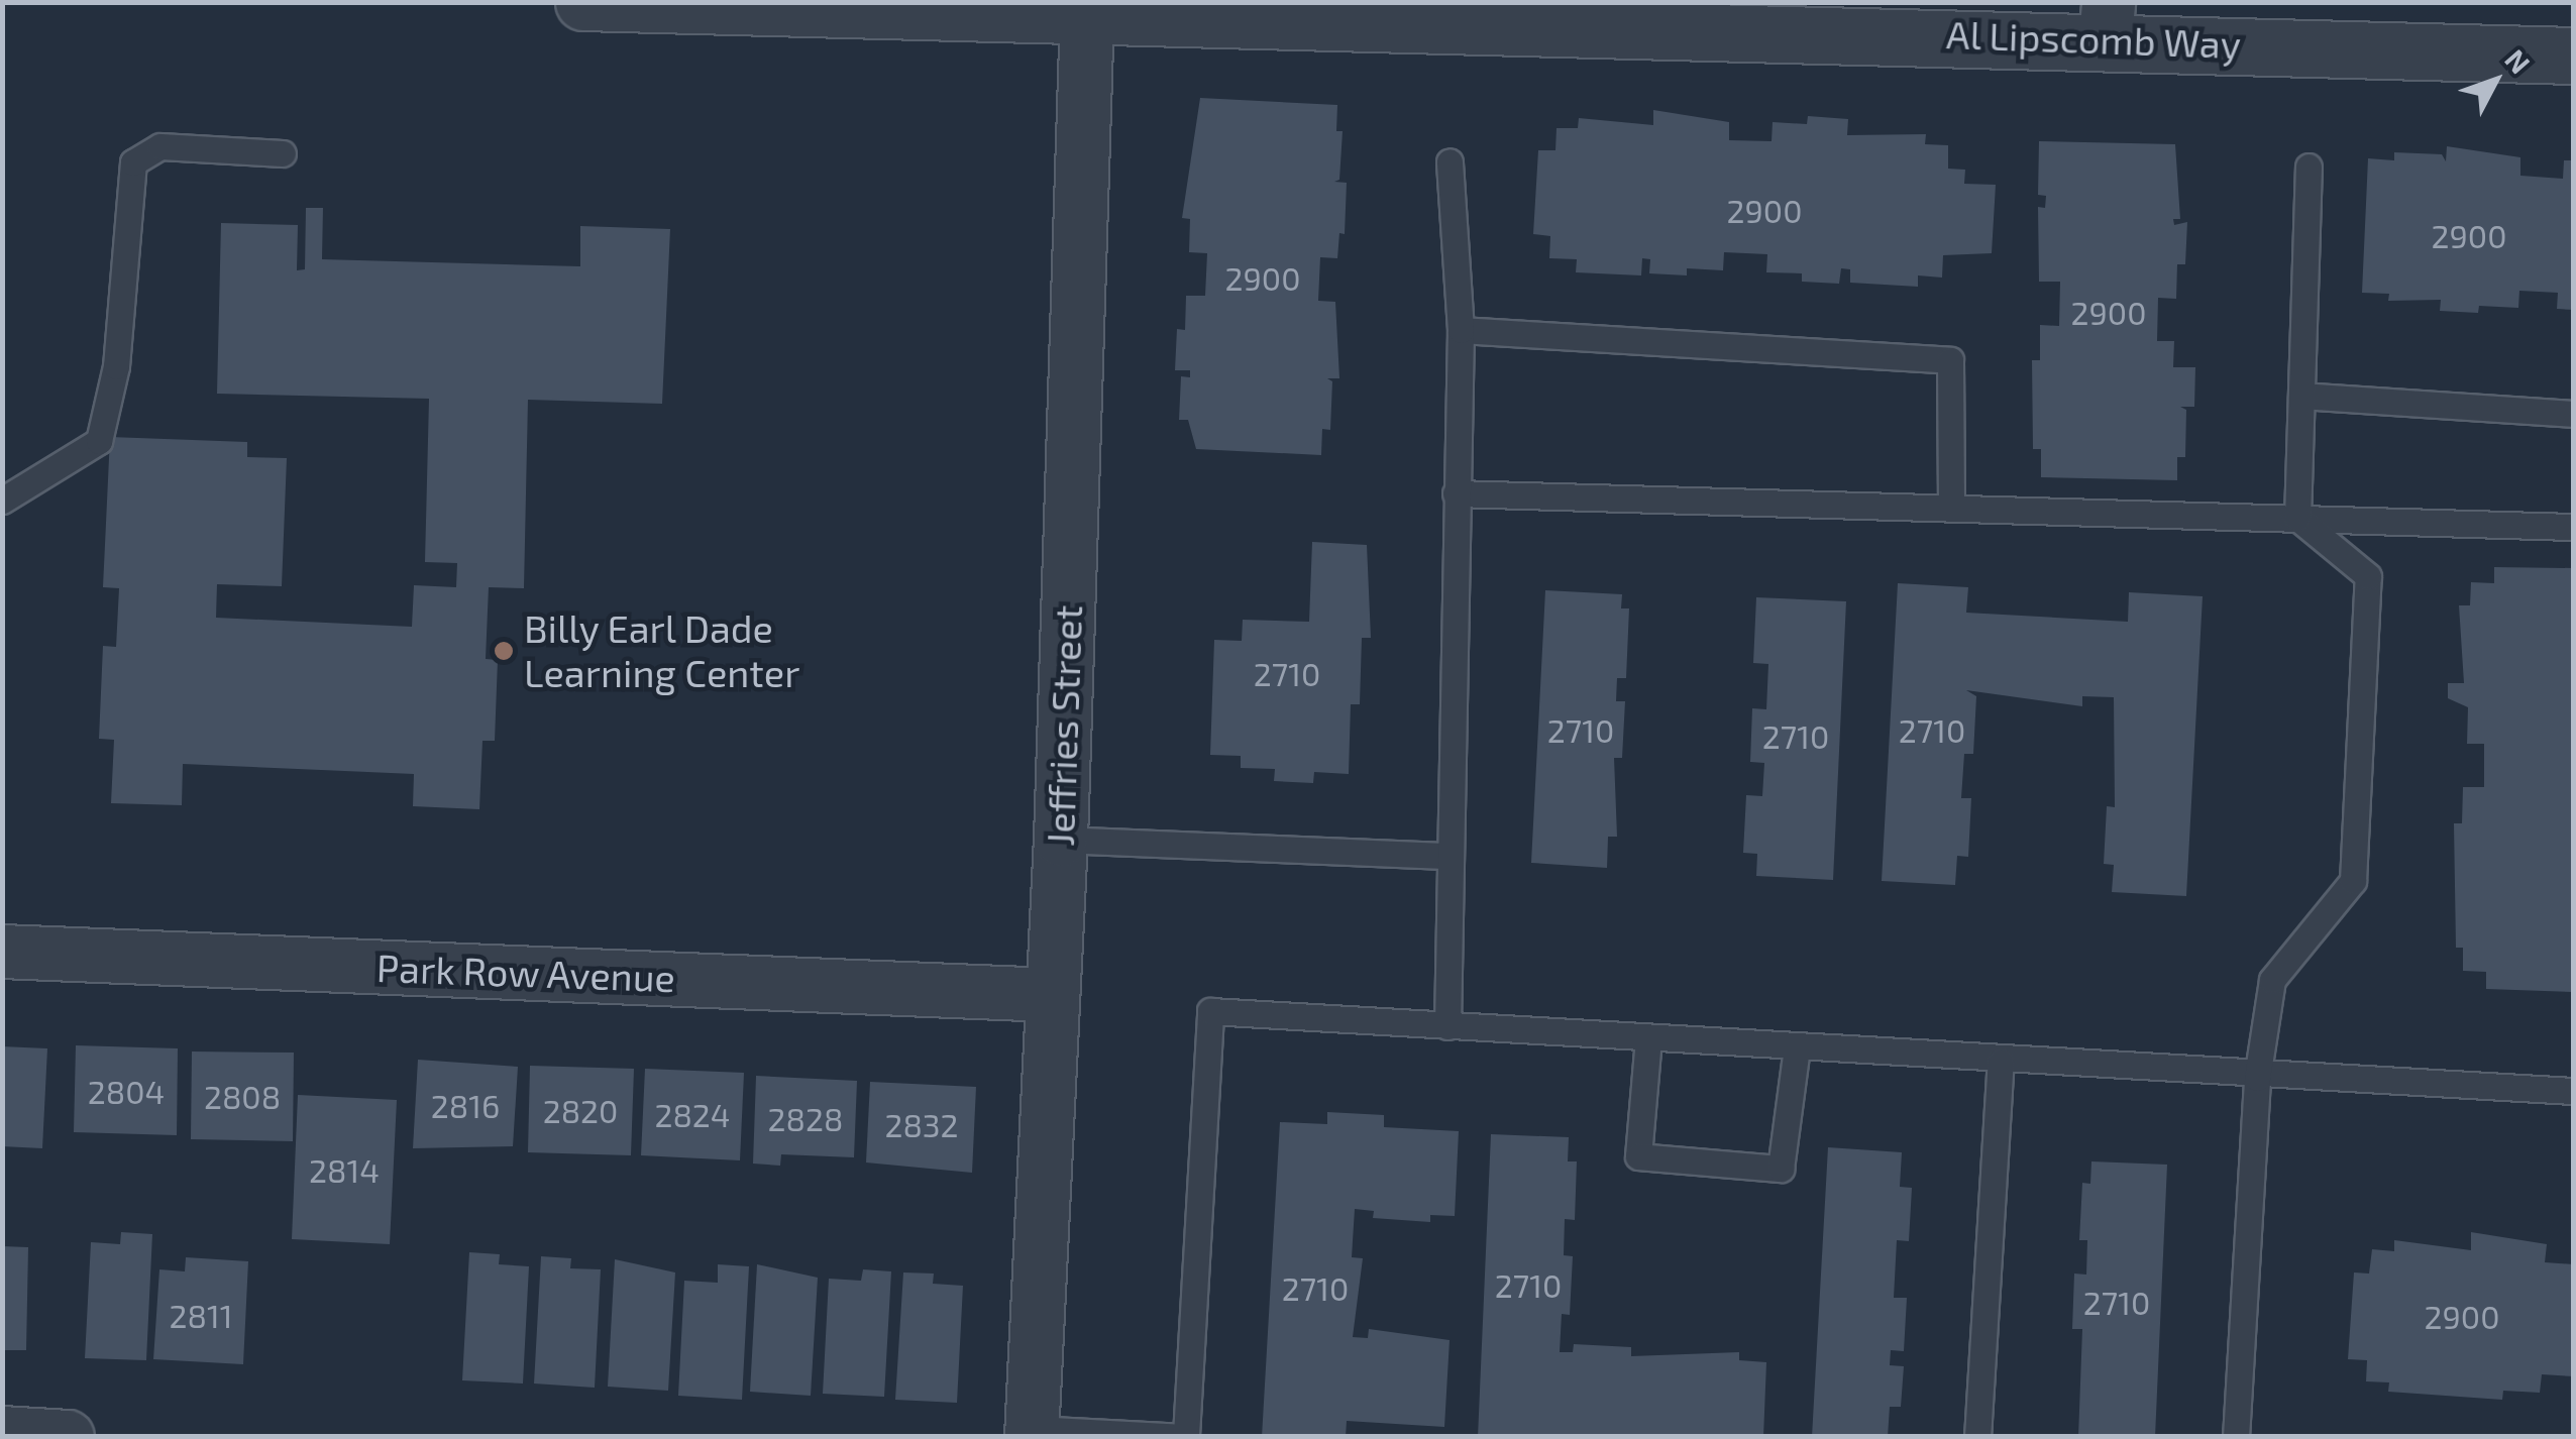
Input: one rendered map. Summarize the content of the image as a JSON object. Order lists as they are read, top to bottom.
{
  "streets": {
    "street": ["Al Lipscomb Way", "Jeffries Street", "Park Row Avenue"]
  },
  "crossings": [
    ["Al Lipscomb Way", "Jeffries Street"],
    ["Jeffries Street", "Park Row Avenue"]
  ],
  "places": ["Billy Earl Dade Learning Center"],
  "house_numbers": [
    "2900",
    "2900",
    "2900",
    "2900",
    "2710",
    "2710",
    "2710",
    "2710",
    "2804",
    "2808",
    "2816",
    "2820",
    "2824",
    "2828",
    "2832",
    "2814",
    "2710",
    "2710",
    "2710",
    "2811",
    "2900"
  ],
  "north": "top right"
}
